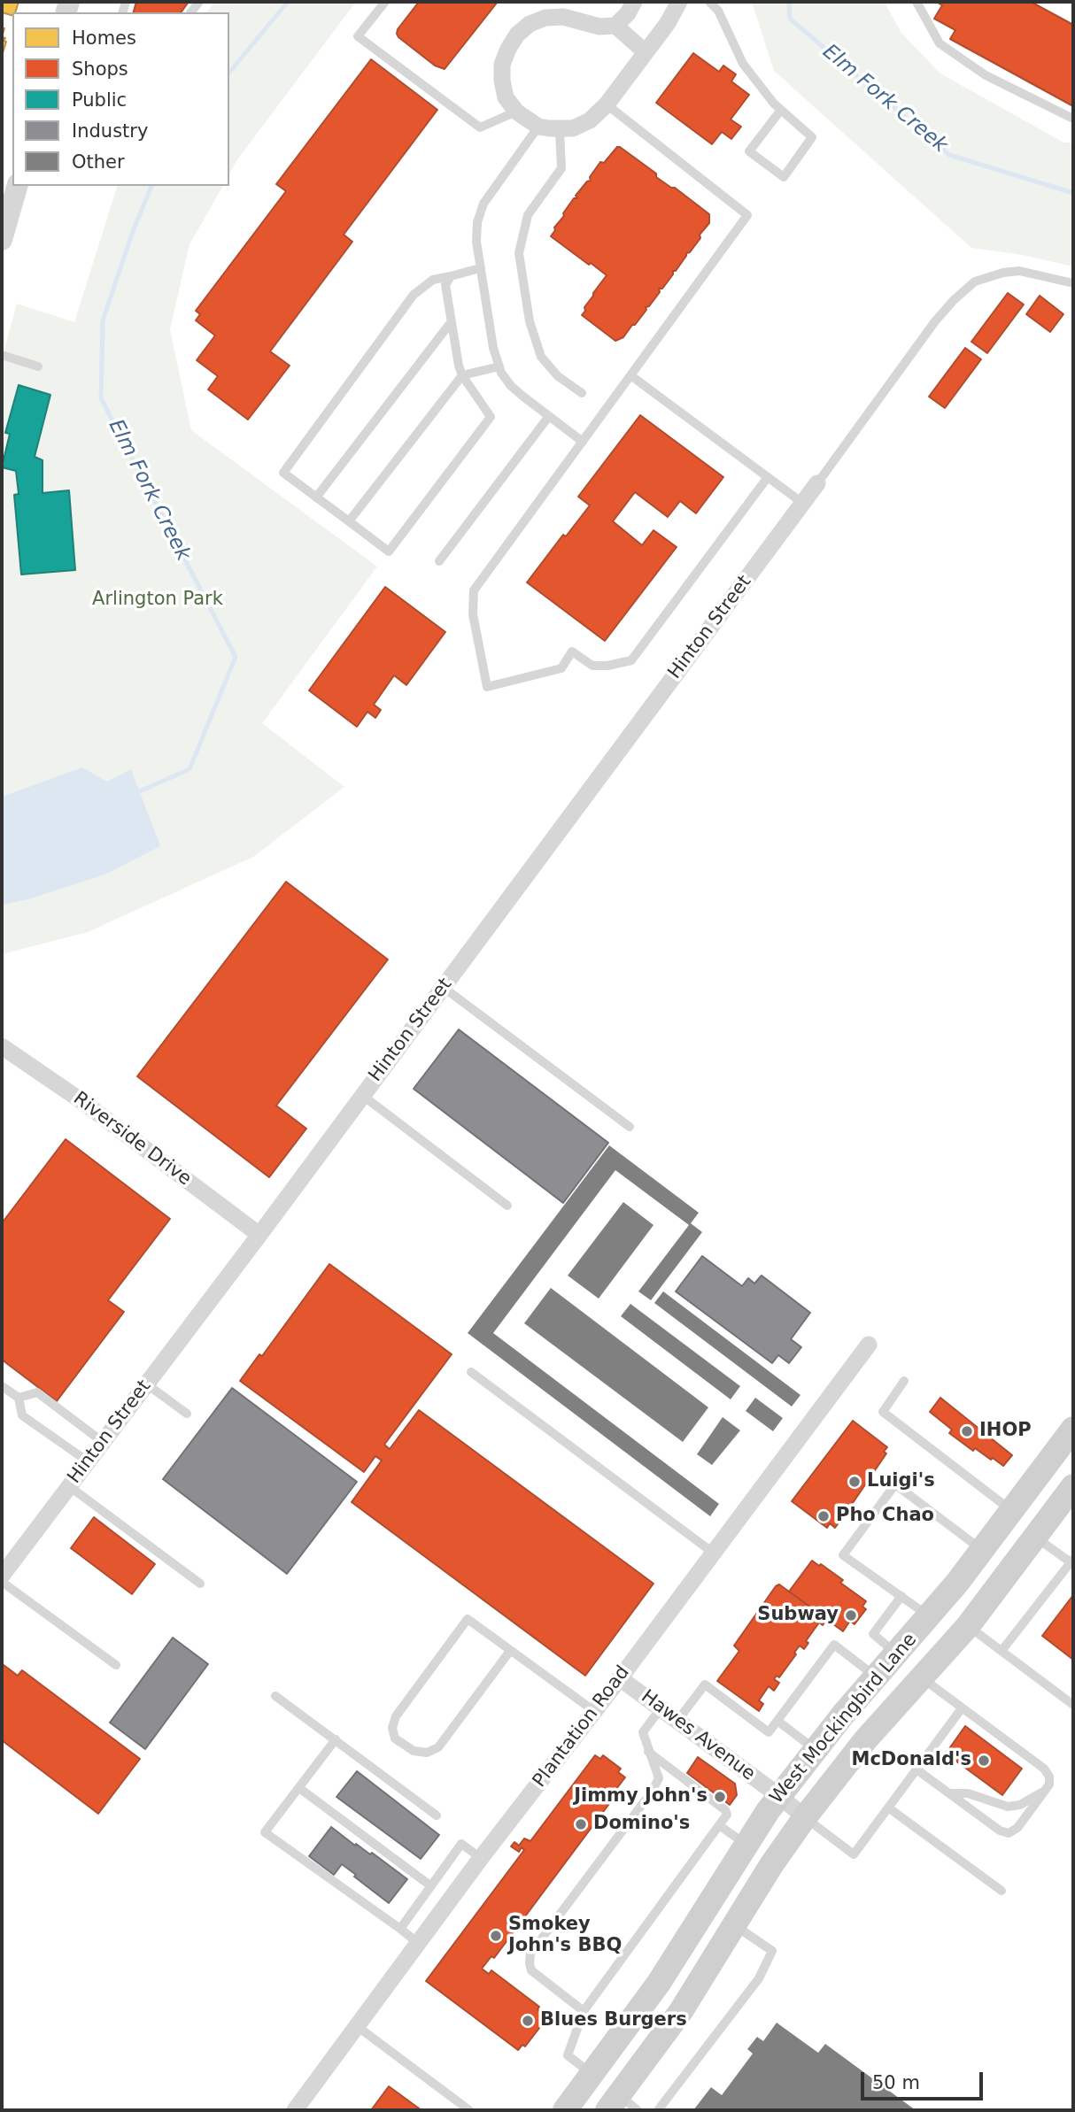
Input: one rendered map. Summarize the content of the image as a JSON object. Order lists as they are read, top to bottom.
{
  "streets": {
    "main road": ["West Mockingbird Lane"],
    "street": [
      "Hinton Street",
      "Riverside Drive",
      "Plantation Road",
      "Hawes Avenue"
    ]
  },
  "crossings": [
    ["Hinton Street", "Riverside Drive"],
    ["West Mockingbird Lane", "Hawes Avenue"],
    ["Plantation Road", "Hawes Avenue"]
  ],
  "water": ["Elm Fork Creek"],
  "parks": ["Arlington Park"],
  "places": [
    "IHOP",
    "Luigi's",
    "Pho Chao",
    "Subway",
    "McDonald's",
    "Jimmy John's",
    "Domino's",
    "Smokey John's BBQ",
    "Blues Burgers"
  ],
  "legend": [
    "Homes",
    "Shops",
    "Public",
    "Industry",
    "Other"
  ],
  "scale_bar": "50 m"
}
